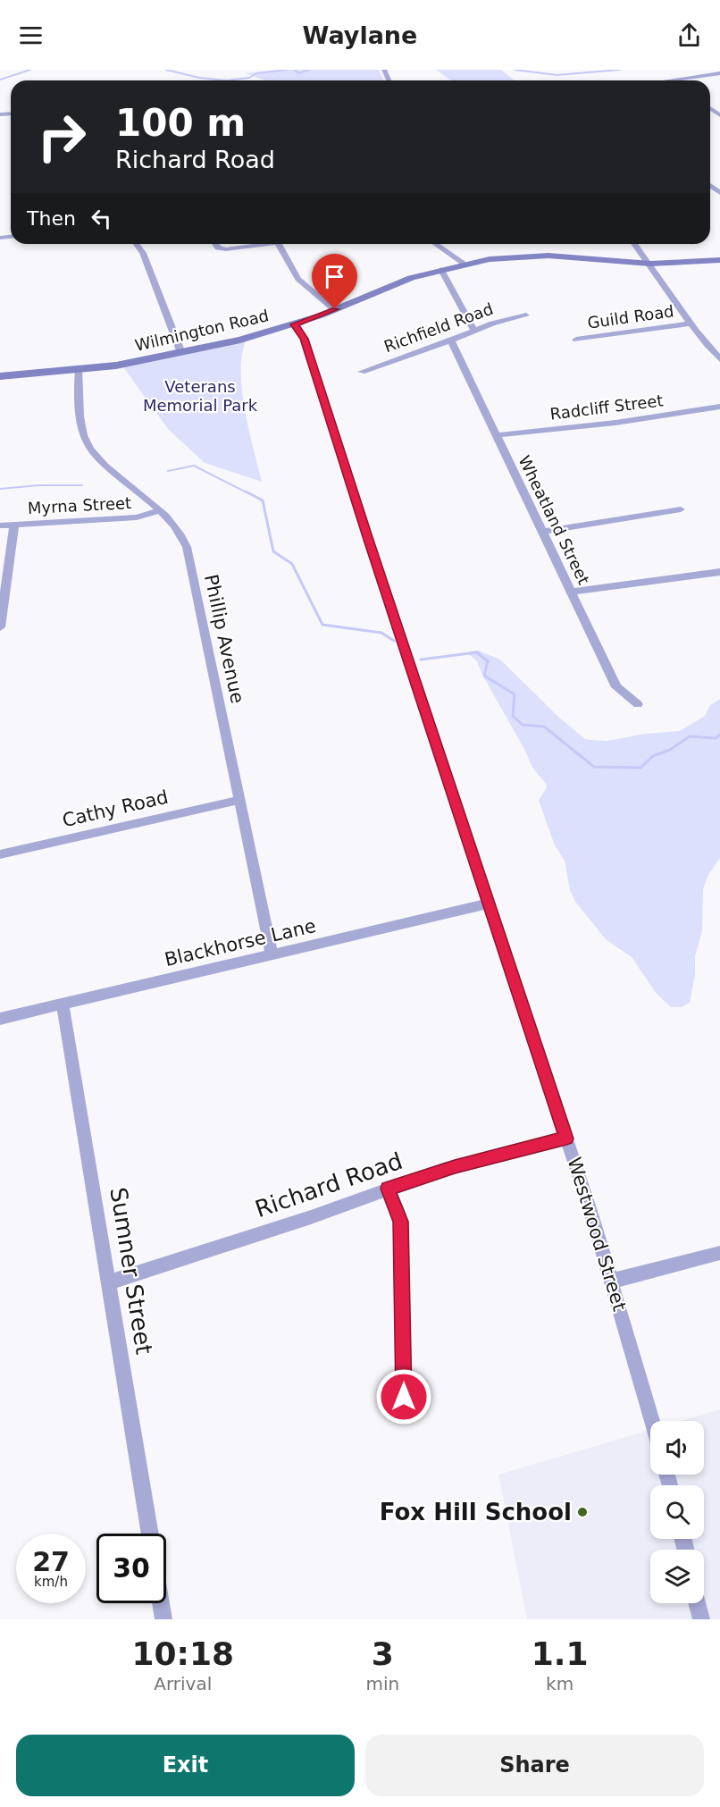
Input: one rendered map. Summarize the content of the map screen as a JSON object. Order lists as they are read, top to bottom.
{
  "streets": {
    "main road": ["Wilmington Road"],
    "street": [
      "Guild Road",
      "Richfield Road",
      "Radcliff Street",
      "Myrna Street",
      "Wheatland Street",
      "Phillip Avenue",
      "Cathy Road",
      "Blackhorse Lane",
      "Richard Road",
      "Westwood Street",
      "Sumner Street"
    ]
  },
  "crossings": [
    ["Richfield Road", "Wheatland Street"],
    ["Wilmington Road", "Phillip Avenue"],
    ["Wilmington Road", "Westwood Street"],
    ["Radcliff Street", "Wheatland Street"],
    ["Myrna Street", "Phillip Avenue"],
    ["Phillip Avenue", "Cathy Road"],
    ["Phillip Avenue", "Blackhorse Lane"],
    ["Blackhorse Lane", "Westwood Street"],
    ["Blackhorse Lane", "Sumner Street"],
    ["Richard Road", "Westwood Street"],
    ["Richard Road", "Sumner Street"]
  ],
  "parks": ["Veterans Memorial Park"],
  "places": ["Fox Hill School"],
  "page": {
    "header": "Waylane",
    "turn": ["100 m", "Richard Road"],
    "then": "Then",
    "speed": "27 km/h",
    "limit": "30",
    "eta": [
      "10:18",
      "Arrival",
      "3",
      "min",
      "1.1",
      "km"
    ],
    "buttons": ["Exit", "Share"]
  }
}
